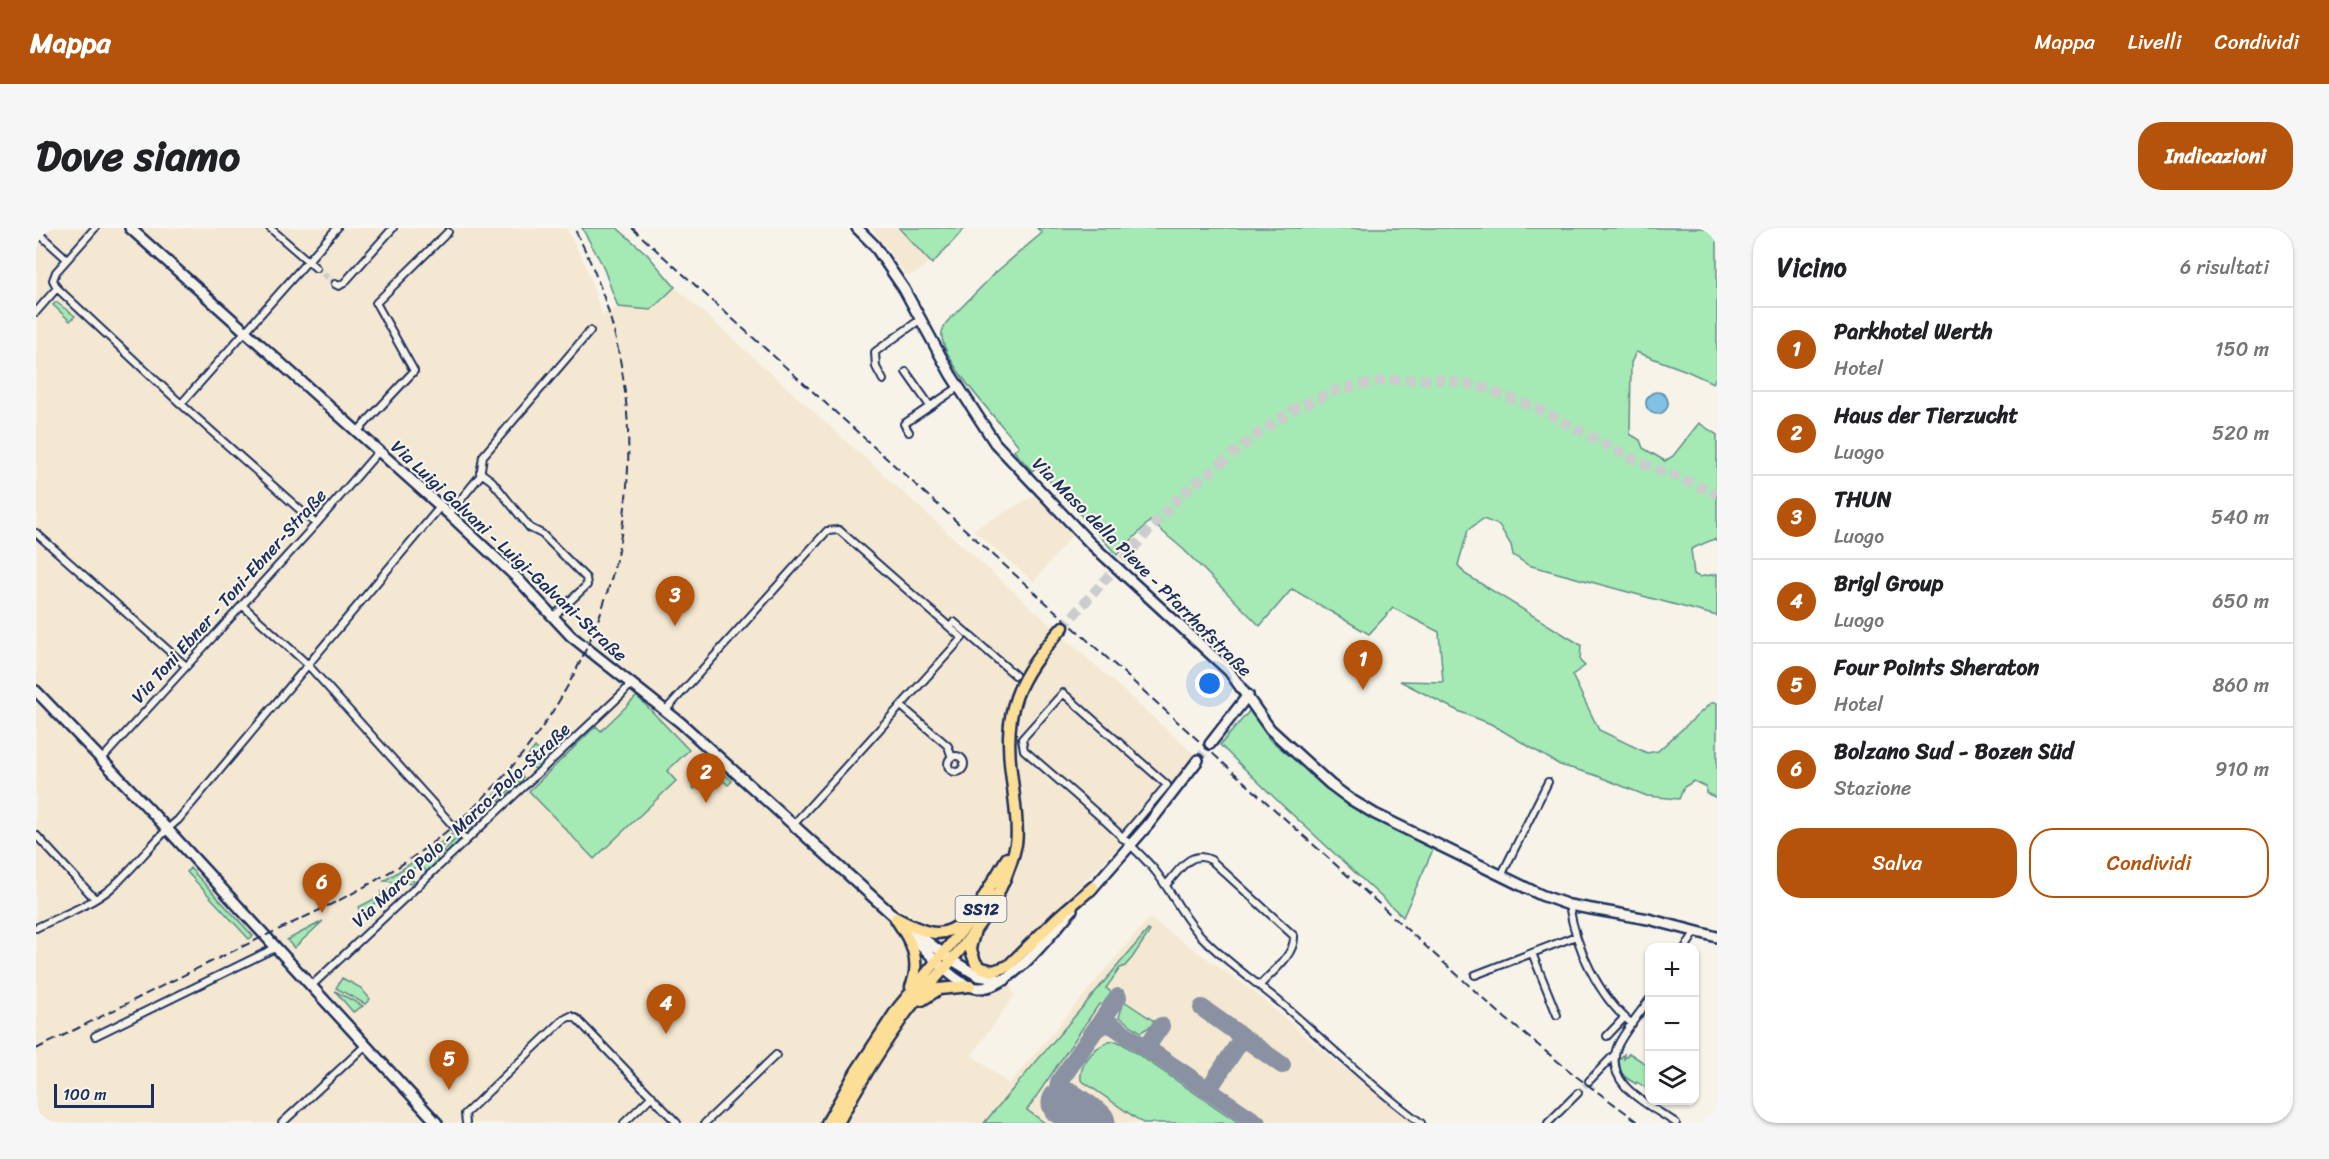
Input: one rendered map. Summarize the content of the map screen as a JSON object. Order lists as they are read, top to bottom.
{
  "streets": {
    "main road": ["Via Luigi Galvani - Luigi-Galvani-Straße", "Via Maso della Pieve - Pfarrhofstraße", "SS12"],
    "street": ["Via Toni Ebner - Toni-Ebner-Straße", "Via Marco Polo - Marco-Polo-Straße"]
  },
  "crossings": [
    ["Via Luigi Galvani - Luigi-Galvani-Straße", "Via Toni Ebner - Toni-Ebner-Straße"],
    ["Via Luigi Galvani - Luigi-Galvani-Straße", "Via Marco Polo - Marco-Polo-Straße"],
    ["Via Luigi Galvani - Luigi-Galvani-Straße", "SS12"]
  ],
  "scale_bar": "100 m",
  "page": {
    "header": "Mappa",
    "nav": ["Mappa", "Livelli", "Condividi"],
    "title": "Dove siamo",
    "buttons": [
      "Indicazioni",
      ["Salva", "Condividi"]
    ],
    "heading": ["Vicino", "6 risultati"],
    "list": [
      {
        "mark": "1",
        "name": "Parkhotel Werth",
        "note": "Hotel",
        "value": "150 m"
      },
      {
        "mark": "2",
        "name": "Haus der Tierzucht",
        "note": "Luogo",
        "value": "520 m"
      },
      {
        "mark": "3",
        "name": "THUN",
        "note": "Luogo",
        "value": "540 m"
      },
      {
        "mark": "4",
        "name": "Brigl Group",
        "note": "Luogo",
        "value": "650 m"
      },
      {
        "mark": "5",
        "name": "Four Points Sheraton",
        "note": "Hotel",
        "value": "860 m"
      },
      {
        "mark": "6",
        "name": "Bolzano Sud - Bozen Süd",
        "note": "Stazione",
        "value": "910 m"
      }
    ],
    "pins": [
      "3",
      "1",
      "2",
      "6",
      "4",
      "5"
    ],
    "map_buttons": ["+", "−"],
    "scale": "100 m"
  }
}
